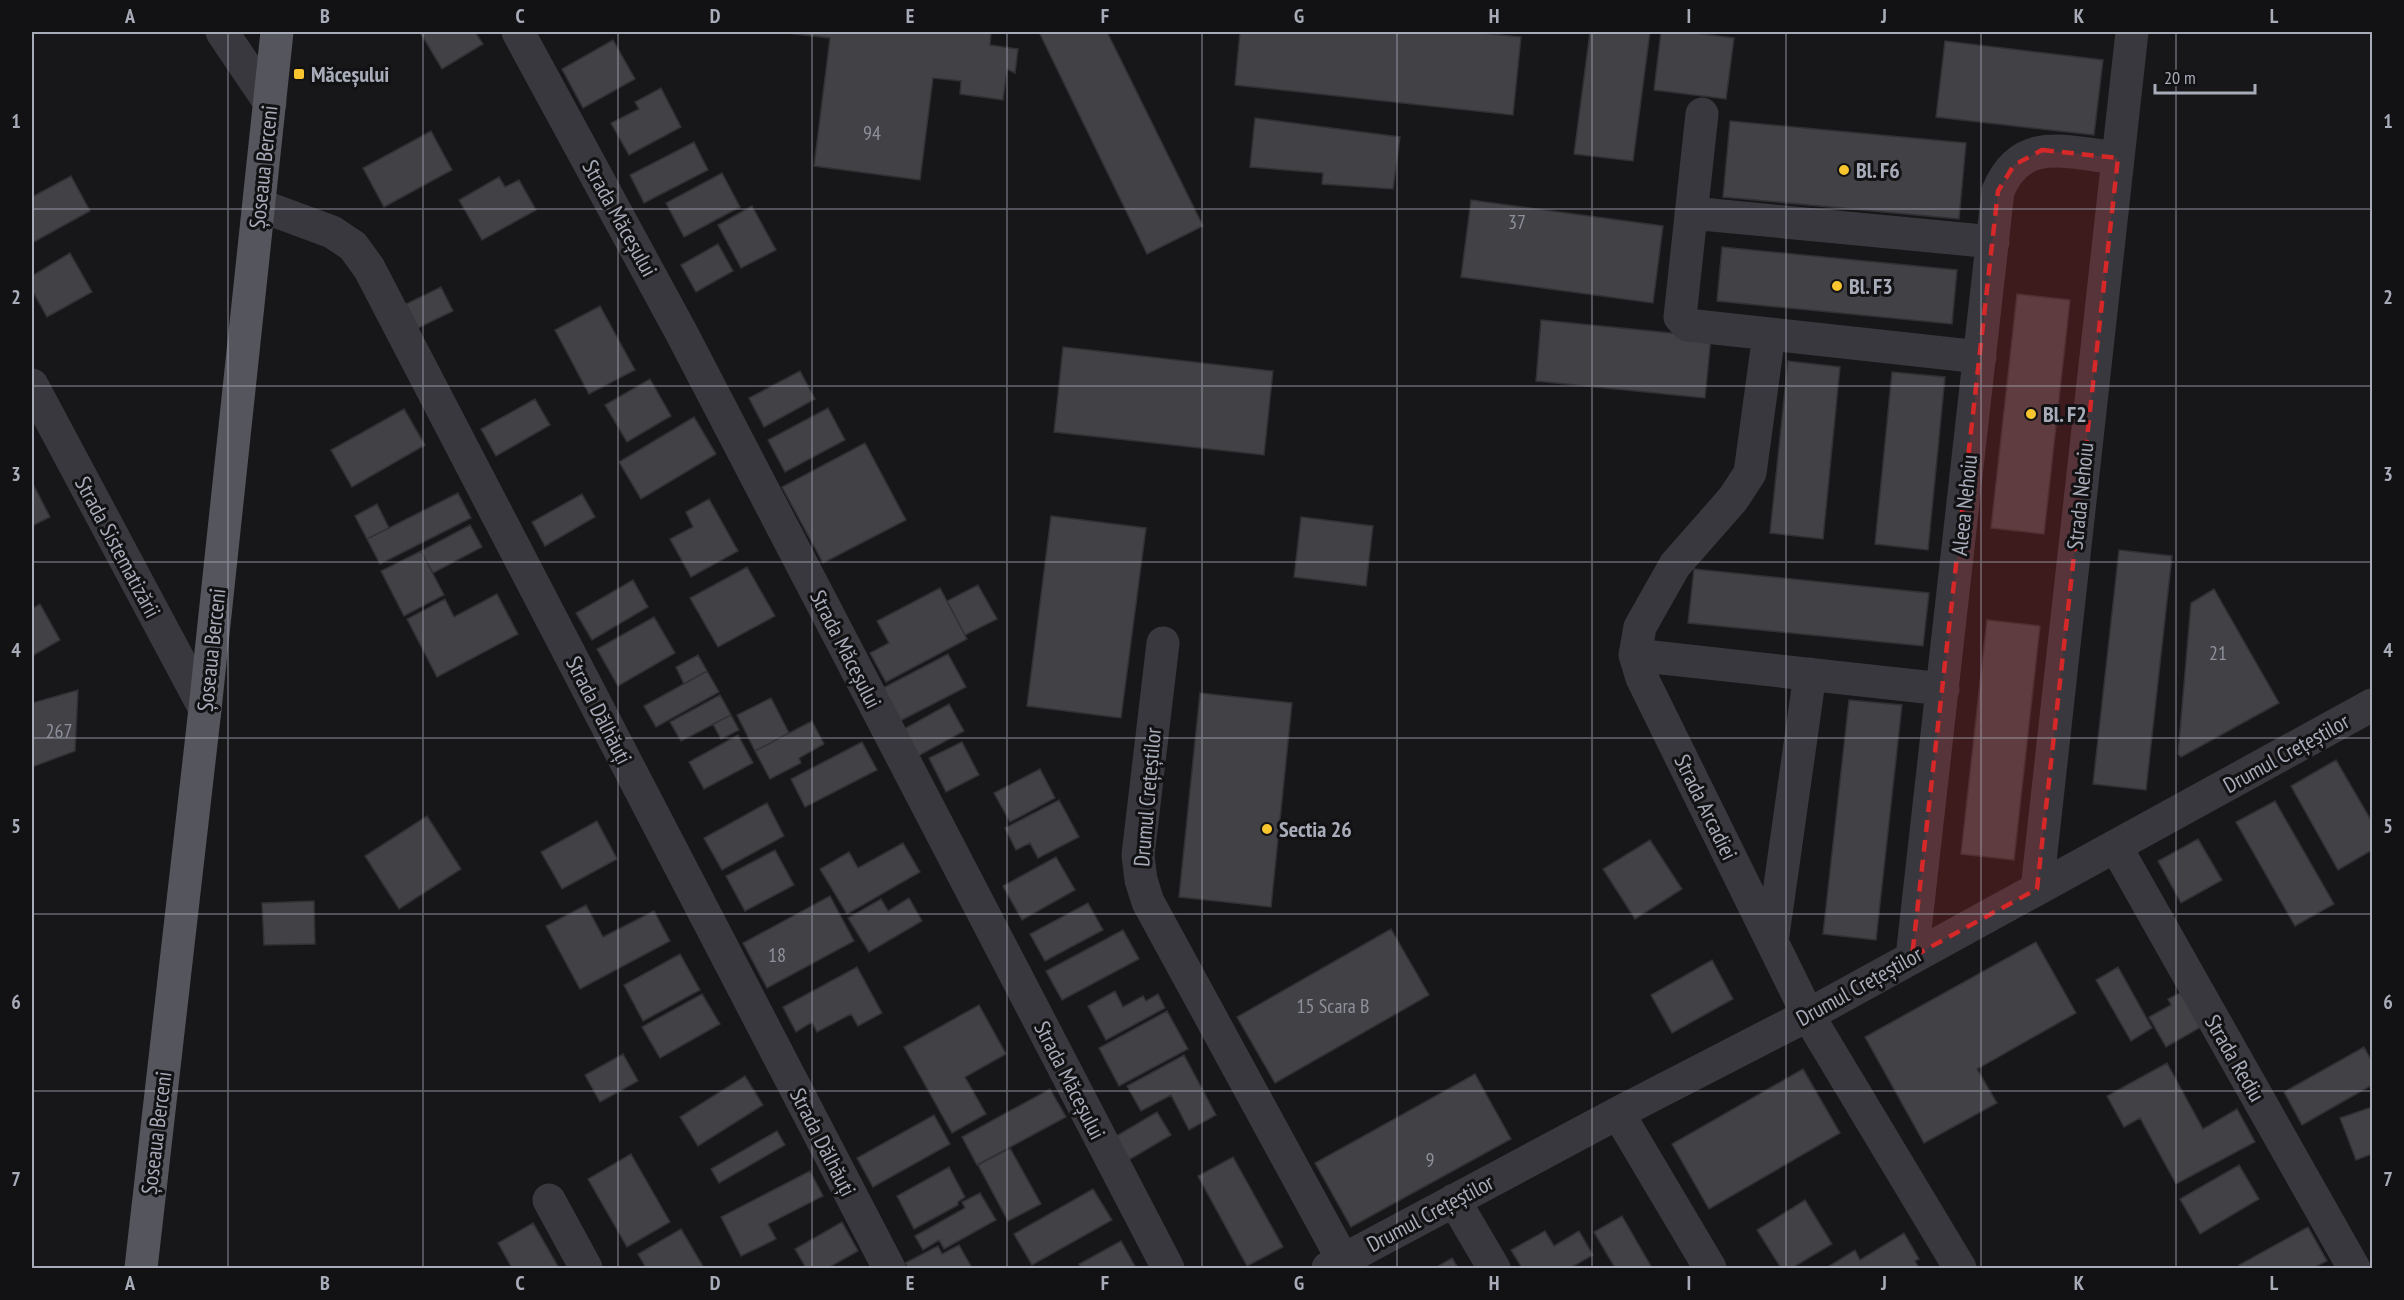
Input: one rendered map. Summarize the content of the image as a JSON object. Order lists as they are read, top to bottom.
{
  "streets": {
    "main road": ["Șoseaua Berceni"],
    "street": [
      "Strada Măceșului",
      "Strada Nehoiu",
      "Aleea Nehoiu",
      "Strada Sistematizării",
      "Strada Dălhăuți",
      "Drumul Crețeștilor",
      "Strada Arcadiei",
      "Strada Rediu"
    ]
  },
  "crossings": [
    ["Șoseaua Berceni", "Strada Sistematizării"],
    ["Șoseaua Berceni", "Strada Dălhăuți"],
    ["Strada Nehoiu", "Aleea Nehoiu"],
    ["Strada Nehoiu", "Drumul Crețeștilor"],
    ["Aleea Nehoiu", "Drumul Crețeștilor"],
    ["Drumul Crețeștilor", "Strada Arcadiei"],
    ["Drumul Crețeștilor", "Strada Rediu"]
  ],
  "places": {
    "transit": ["Măceșului"],
    "other": [
      "Bl. F6",
      "Bl. F3",
      "Bl. F2",
      "Sectia 26"
    ]
  },
  "house_numbers": [
    "94",
    "37",
    "21",
    "267",
    "18",
    "15 Scara B",
    "9"
  ],
  "scale_bar": "20 m",
  "grid": {
    "columns": [
      "A",
      "B",
      "C",
      "D",
      "E",
      "F",
      "G",
      "H",
      "I",
      "J",
      "K",
      "L"
    ],
    "rows": [
      "1",
      "2",
      "3",
      "4",
      "5",
      "6",
      "7"
    ]
  }
}
